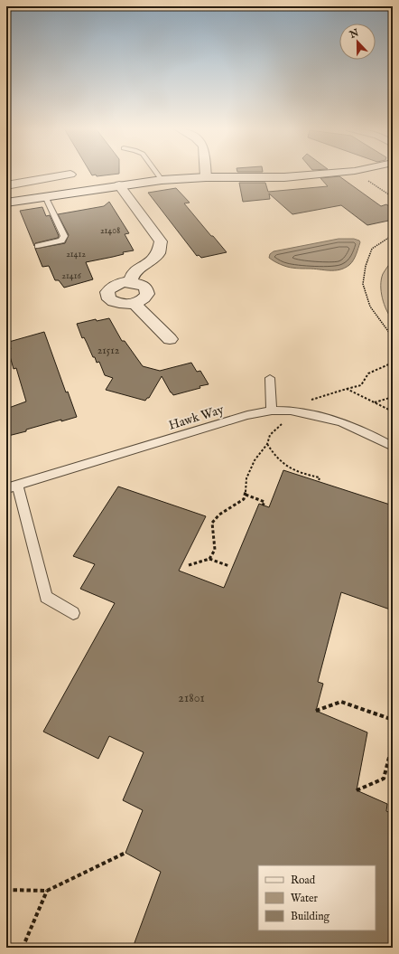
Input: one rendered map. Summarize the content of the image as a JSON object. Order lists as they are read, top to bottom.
{
  "streets": {
    "lane": ["Hawk Way"]
  },
  "house_numbers": [
    "21408",
    "21412",
    "21416",
    "21512",
    "21801"
  ],
  "legend": ["Road", "Water", "Building"],
  "north": "top"
}
